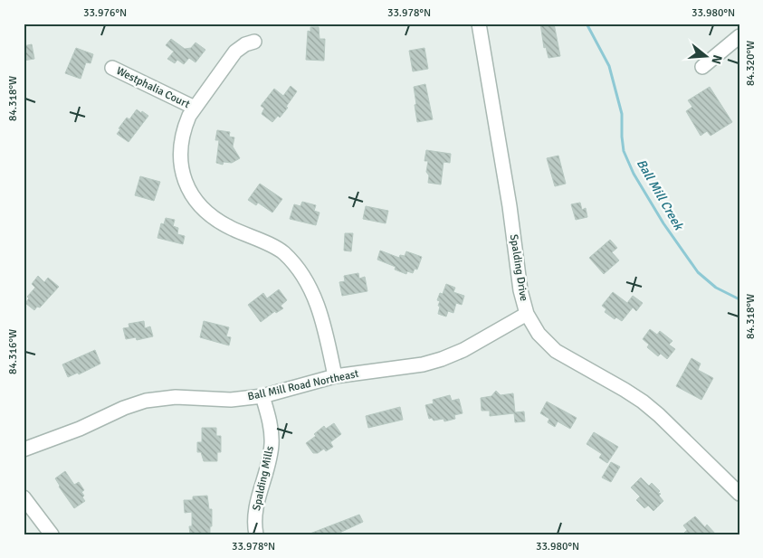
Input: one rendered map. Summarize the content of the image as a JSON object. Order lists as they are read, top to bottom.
{
  "streets": {
    "street": [
      "Westphalia Court",
      "Spalding Drive",
      "Ball Mill Road Northeast",
      "Spalding Mills"
    ]
  },
  "crossings": [
    ["Spalding Drive", "Ball Mill Road Northeast"],
    ["Ball Mill Road Northeast", "Spalding Mills"]
  ],
  "water": ["Ball Mill Creek"],
  "north": "right",
  "coordinates": [
    "33.976°N",
    "33.978°N",
    "33.980°N",
    "84.320°W",
    "84.318°W",
    "84.316°W"
  ]
}
